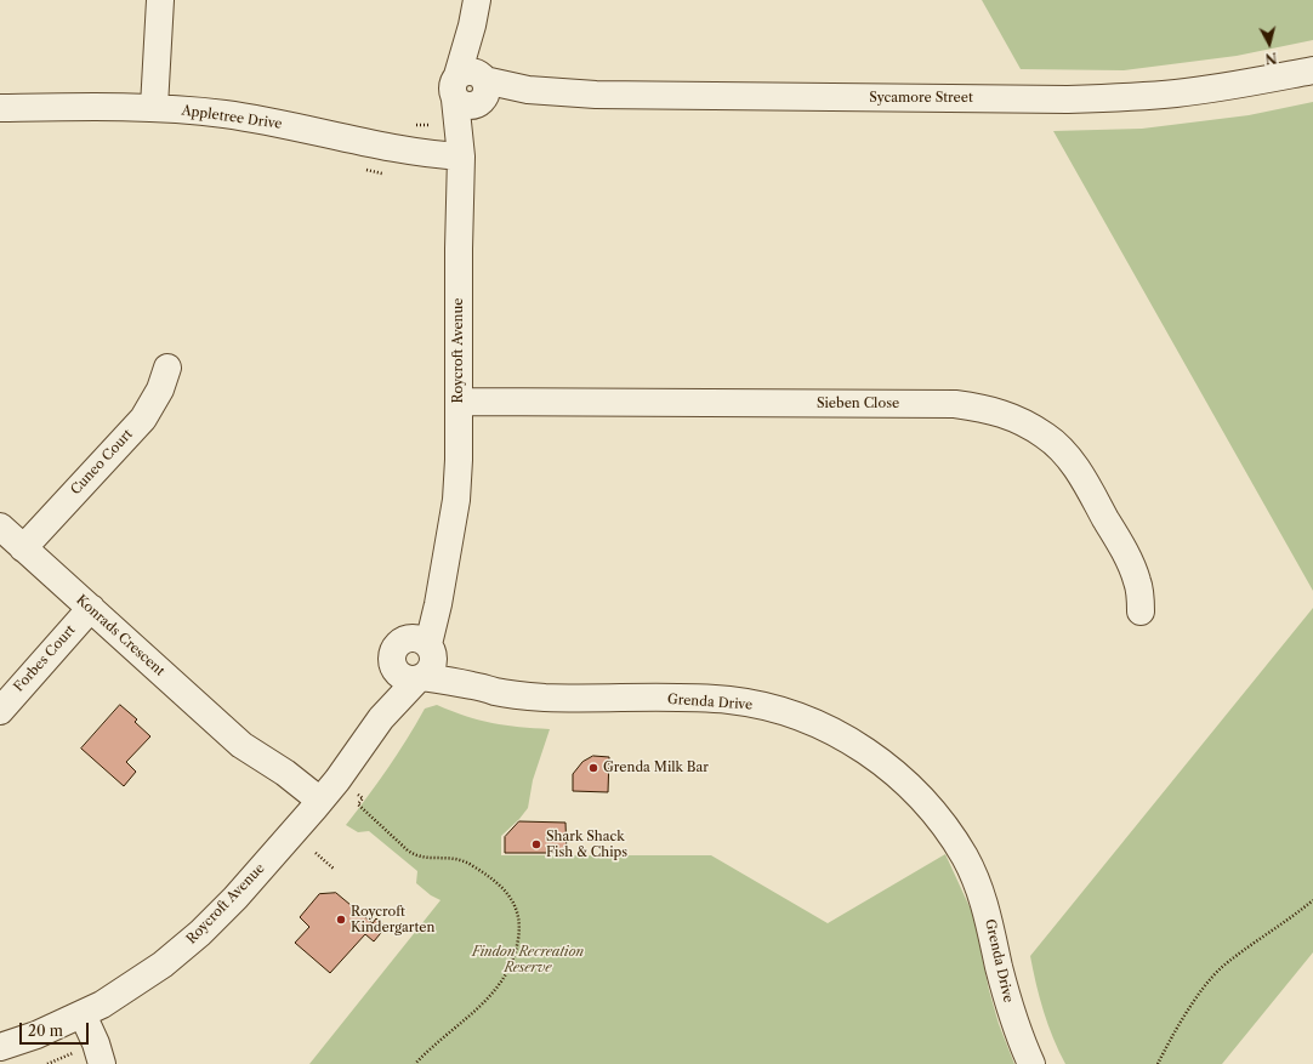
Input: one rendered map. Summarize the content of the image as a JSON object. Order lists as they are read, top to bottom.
{
  "streets": {
    "street": [
      "Sycamore Street",
      "Appletree Drive",
      "Roycroft Avenue",
      "Sieben Close",
      "Cuneo Court",
      "Konrads Crescent",
      "Forbes Court",
      "Grenda Drive"
    ]
  },
  "crossings": [
    ["Sycamore Street", "Roycroft Avenue"],
    ["Appletree Drive", "Roycroft Avenue"],
    ["Roycroft Avenue", "Sieben Close"],
    ["Roycroft Avenue", "Konrads Crescent"],
    ["Roycroft Avenue", "Grenda Drive"],
    ["Cuneo Court", "Konrads Crescent"],
    ["Konrads Crescent", "Forbes Court"]
  ],
  "parks": ["Findon Recreation Reserve"],
  "places": ["Grenda Milk Bar", "Shark Shack Fish & Chips", "Roycroft Kindergarten"],
  "scale_bar": "20 m",
  "north": "bottom"
}
